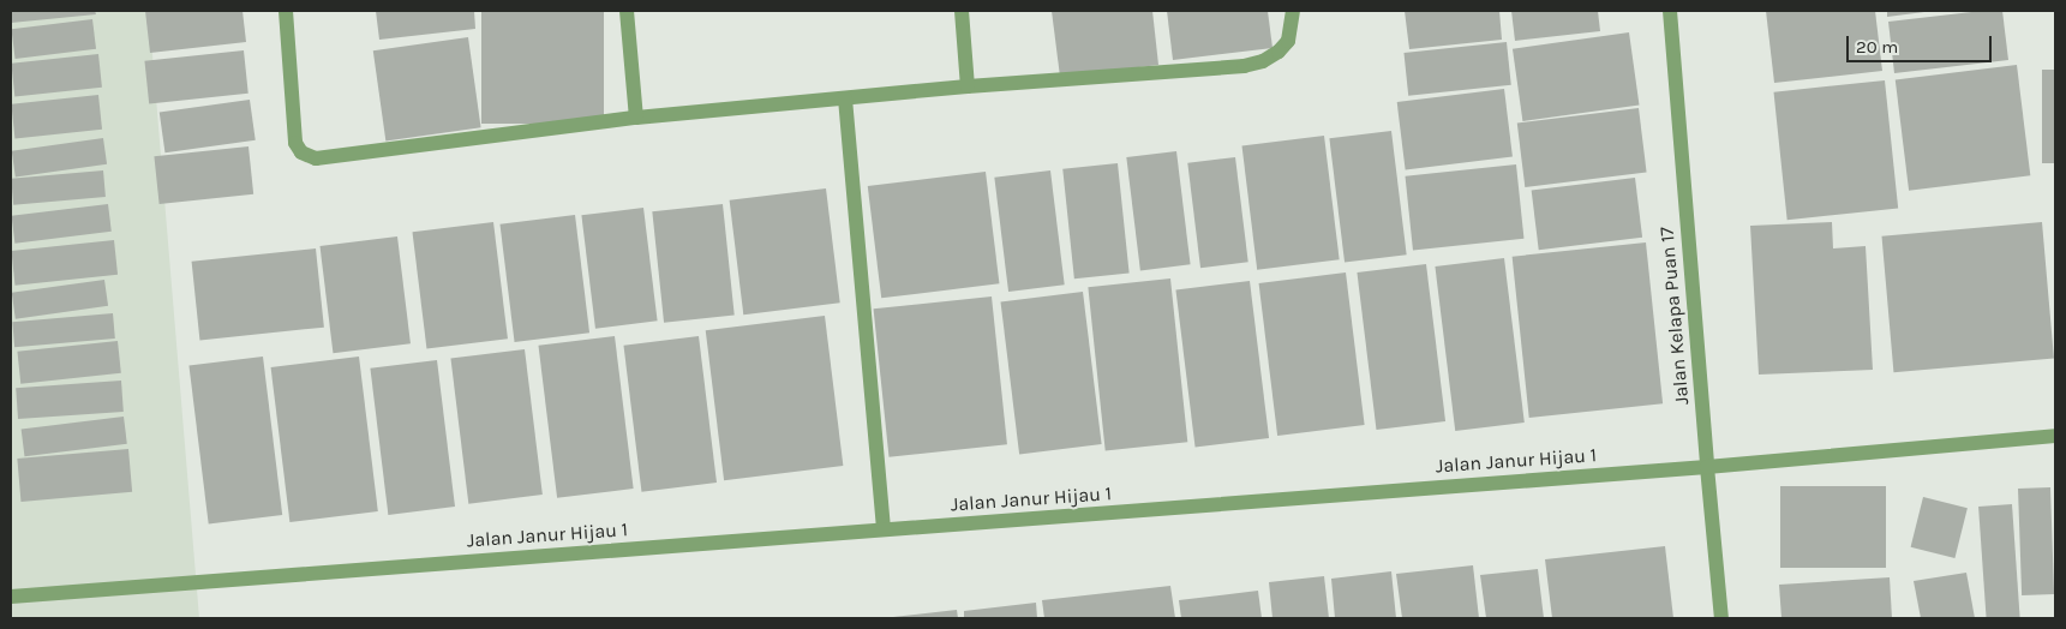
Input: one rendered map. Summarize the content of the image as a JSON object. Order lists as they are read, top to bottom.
{
  "streets": {
    "street": ["Jalan Kelapa Puan 17", "Jalan Janur Hijau 1"]
  },
  "crossings": [
    ["Jalan Kelapa Puan 17", "Jalan Janur Hijau 1"]
  ],
  "scale_bar": "20 m"
}
